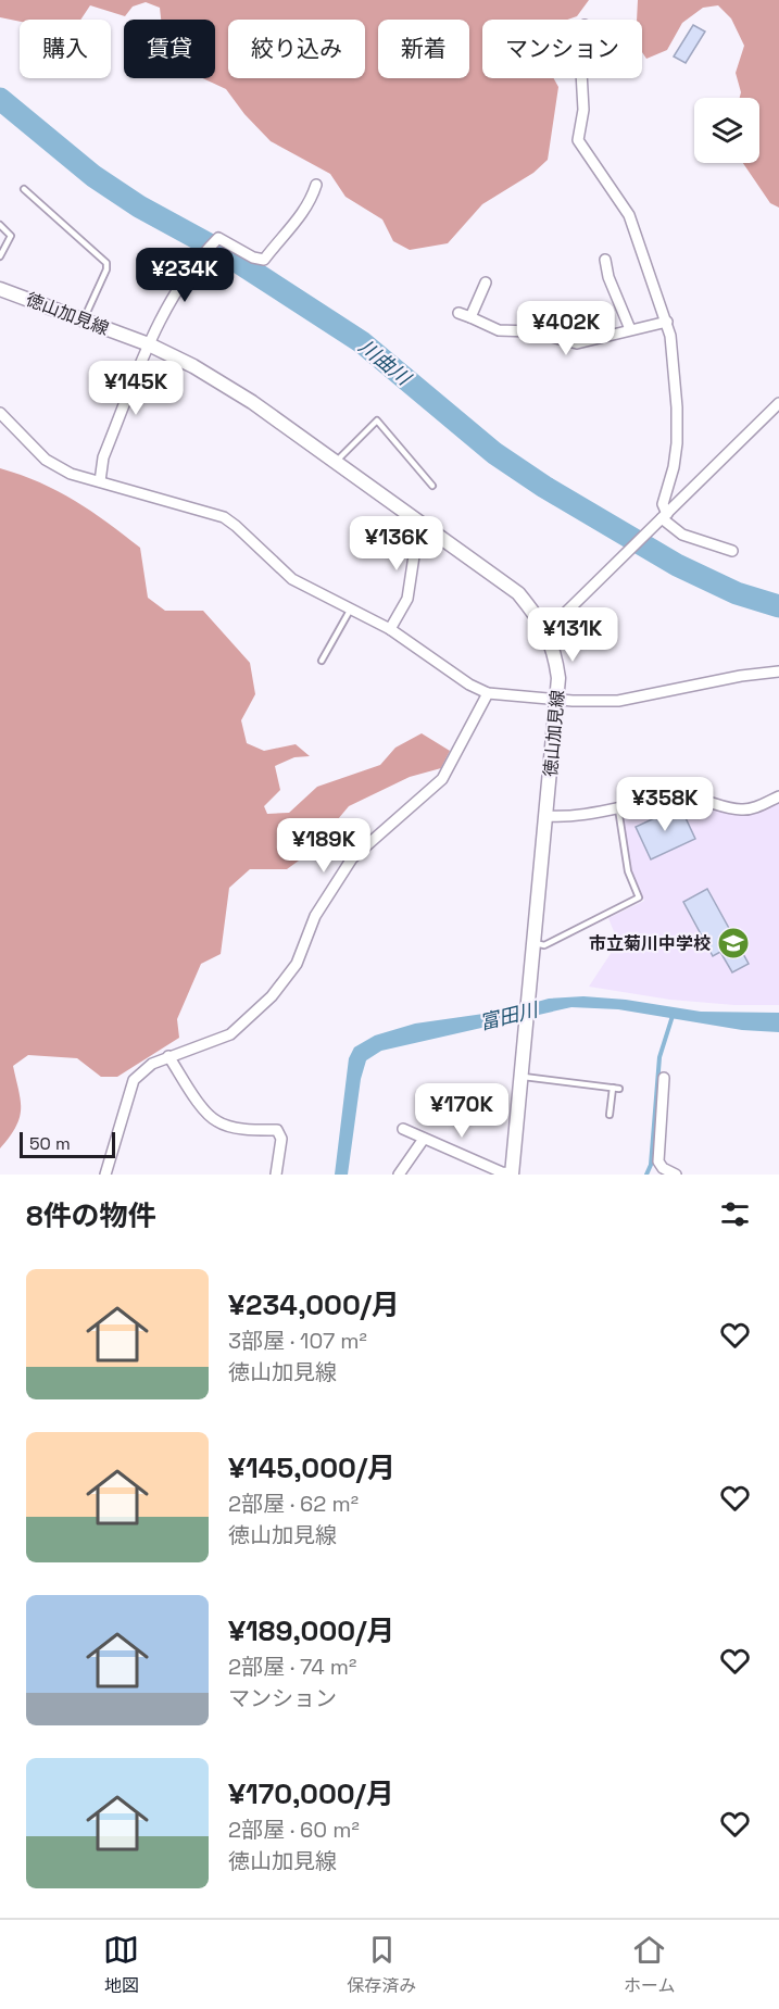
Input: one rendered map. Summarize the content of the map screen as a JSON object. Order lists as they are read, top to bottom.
{
  "streets": {
    "street": ["徳山加見線"]
  },
  "water": ["川曲川", "富田川"],
  "places": {
    "school or university": ["市立菊川中学校"]
  },
  "scale_bar": "50 m",
  "page": {
    "chip": [
      "購入",
      "賃貸",
      "絞り込み",
      "新着",
      "マンション"
    ],
    "price": [
      "¥234K",
      "¥402K",
      "¥145K",
      "¥136K",
      "¥131K",
      "¥358K",
      "¥189K",
      "¥170K"
    ],
    "scale": "50 m",
    "heading": "8件の物件",
    "list": [
      {
        "name": "¥234,000/月",
        "note": "3部屋 · 107 m² · 徳山加見線"
      },
      {
        "name": "¥145,000/月",
        "note": "2部屋 · 62 m² · 徳山加見線"
      },
      {
        "name": "¥189,000/月",
        "note": "2部屋 · 74 m² · マンション"
      },
      {
        "name": "¥170,000/月",
        "note": "2部屋 · 60 m² · 徳山加見線"
      }
    ],
    "tabs": ["地図", "保存済み", "ホーム"]
  }
}
